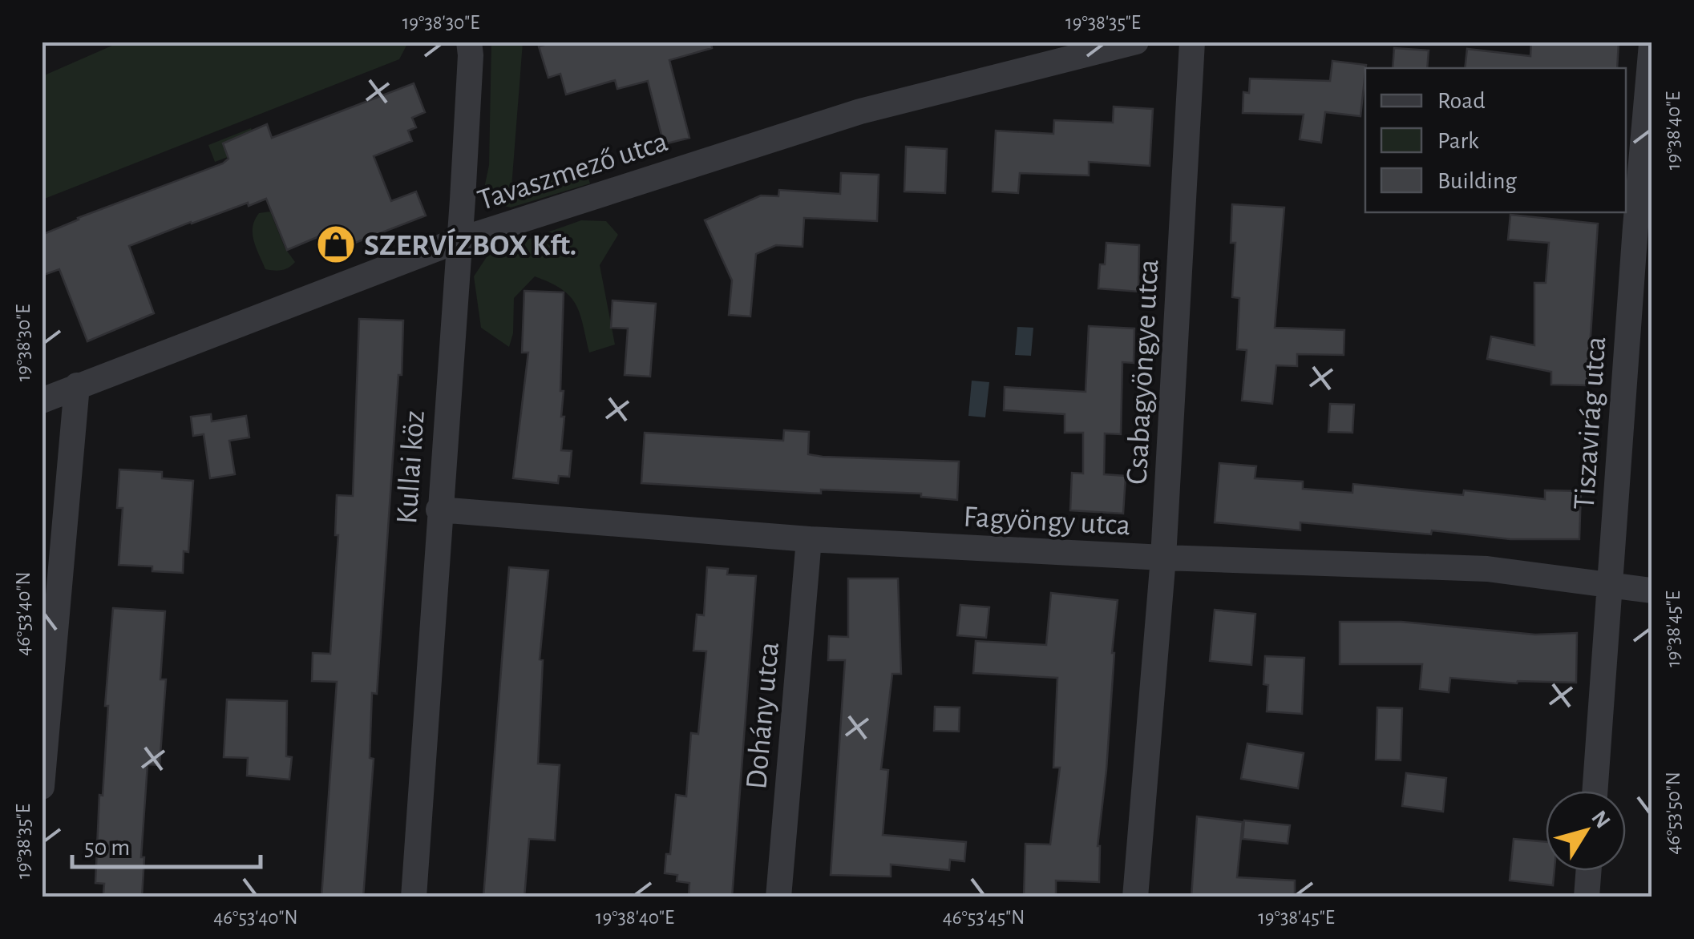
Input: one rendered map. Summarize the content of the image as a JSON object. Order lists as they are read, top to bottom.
{
  "streets": {
    "street": [
      "Tavaszmező utca",
      "Csabagyöngye utca",
      "Tiszavirág utca",
      "Kullai köz",
      "Fagyöngy utca",
      "Dohány utca"
    ]
  },
  "crossings": [
    ["Tavaszmező utca", "Kullai köz"],
    ["Csabagyöngye utca", "Fagyöngy utca"],
    ["Tiszavirág utca", "Fagyöngy utca"],
    ["Kullai köz", "Fagyöngy utca"],
    ["Fagyöngy utca", "Dohány utca"]
  ],
  "places": {
    "shop": ["SZERVÍZBOX Kft."]
  },
  "legend": ["Road", "Park", "Building"],
  "scale_bar": "50 m",
  "north": "top right",
  "coordinates": [
    "19°38'30\"E",
    "19°38'35\"E",
    "19°38'40\"E",
    "46°53'40\"N",
    "19°38'45\"E",
    "46°53'50\"N",
    "46°53'45\"N"
  ]
}
